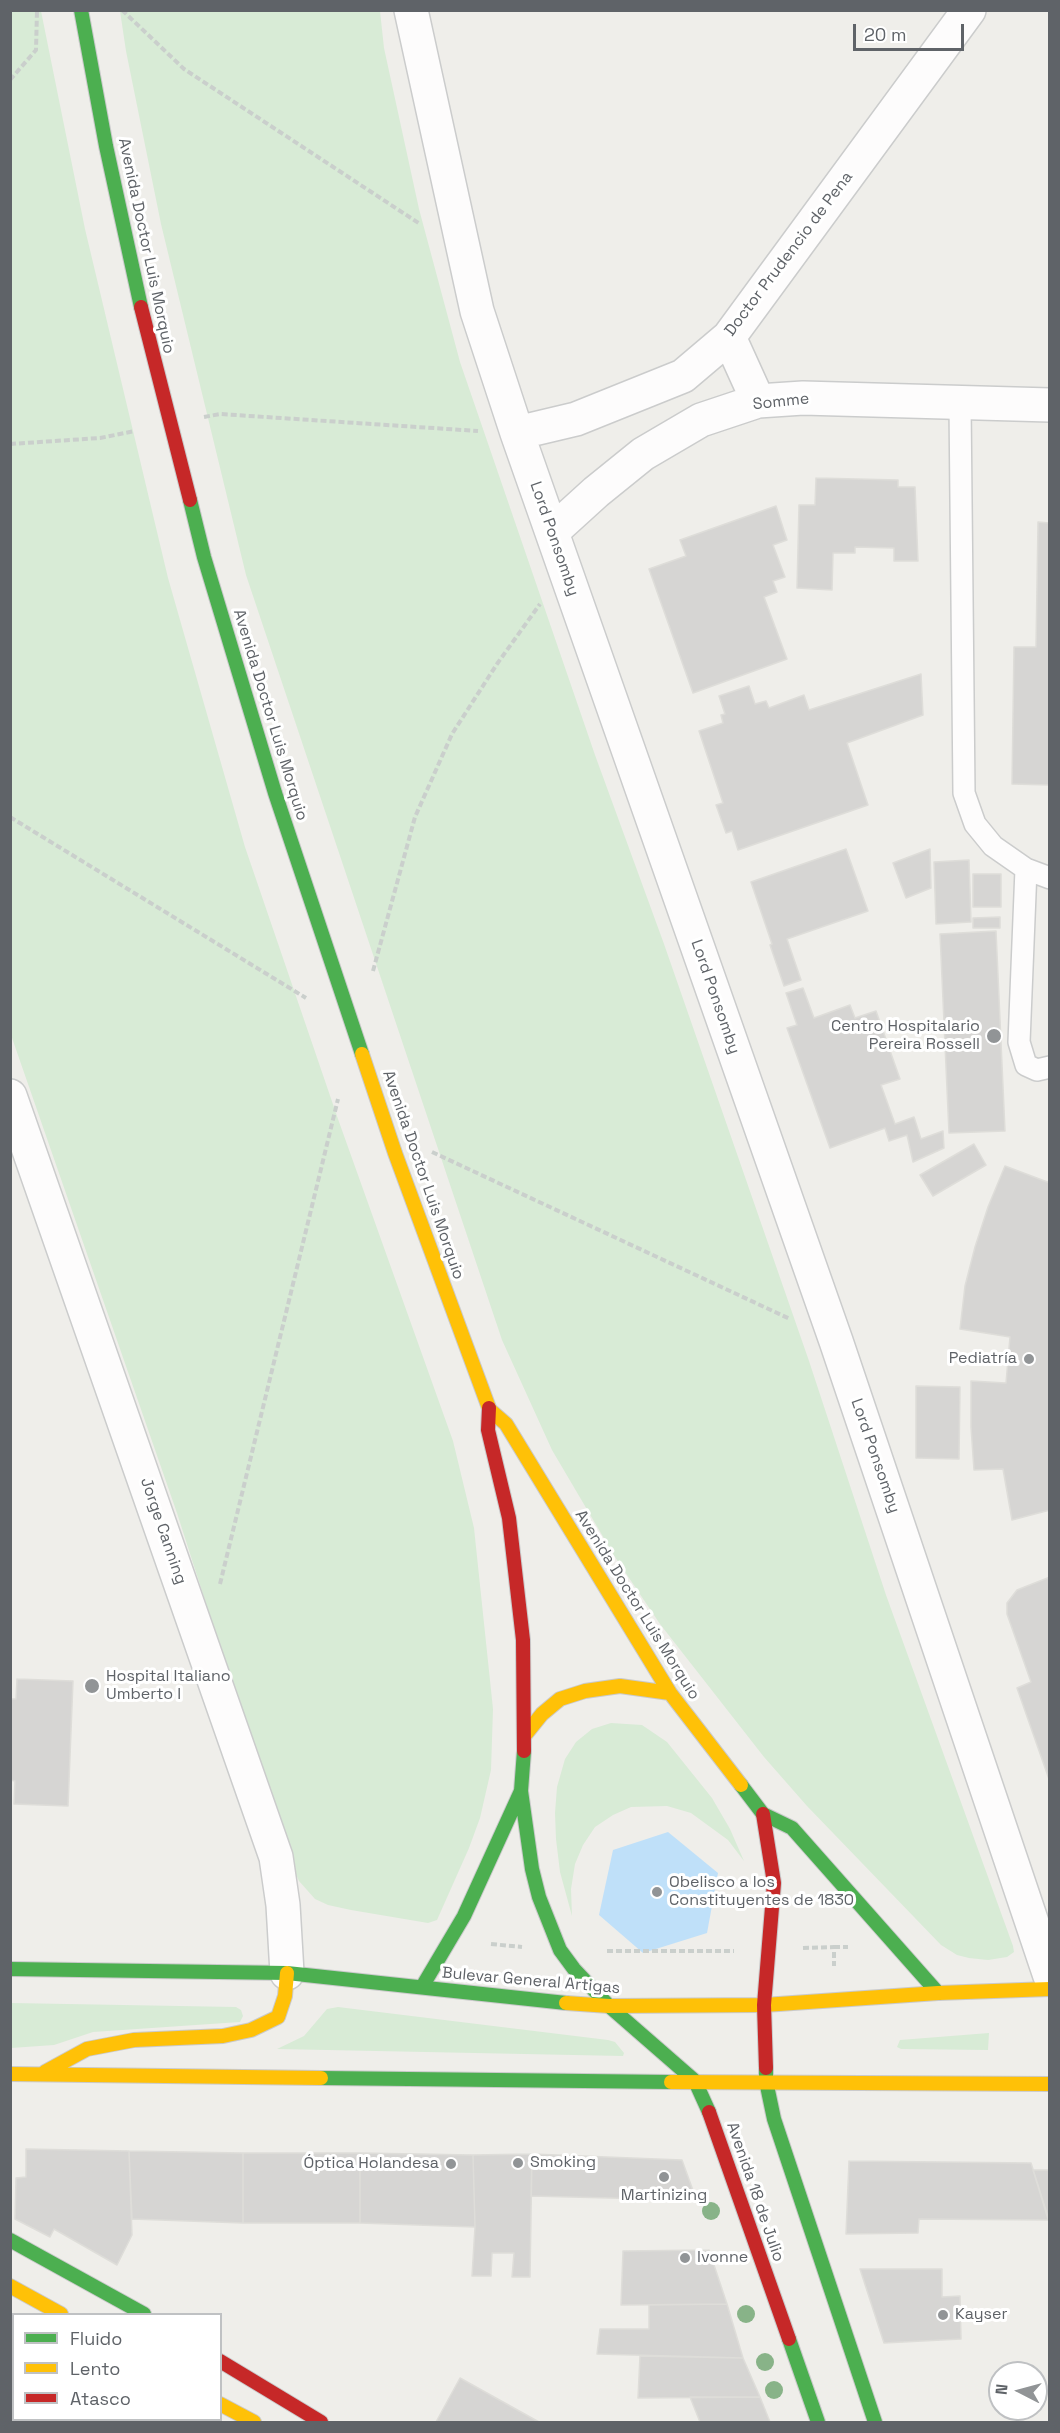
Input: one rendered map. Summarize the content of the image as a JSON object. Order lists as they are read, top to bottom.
{
  "streets": {
    "main road": ["Avenida Doctor Luis Morquio", "Bulevar General Artigas", "Avenida 18 de Julio"],
    "street": [
      "Doctor Prudencio de Pena",
      "Somme",
      "Lord Ponsomby",
      "Jorge Canning"
    ]
  },
  "crossings": [
    ["Avenida Doctor Luis Morquio", "Bulevar General Artigas"],
    ["Avenida Doctor Luis Morquio", "Avenida 18 de Julio"],
    ["Doctor Prudencio de Pena", "Lord Ponsomby"],
    ["Somme", "Lord Ponsomby"],
    ["Jorge Canning", "Bulevar General Artigas"],
    ["Bulevar General Artigas", "Avenida 18 de Julio"]
  ],
  "places": [
    "Centro Hospitalario Pereira Rossell",
    "Pediatría",
    "Hospital Italiano Umberto I",
    "Obelisco a los Constituyentes de 1830",
    "Smoking",
    "Óptica Holandesa",
    "Martinizing",
    "Ivonne",
    "Kayser"
  ],
  "legend": ["Fluido", "Lento", "Atasco"],
  "scale_bar": "20 m",
  "north": "left"
}
